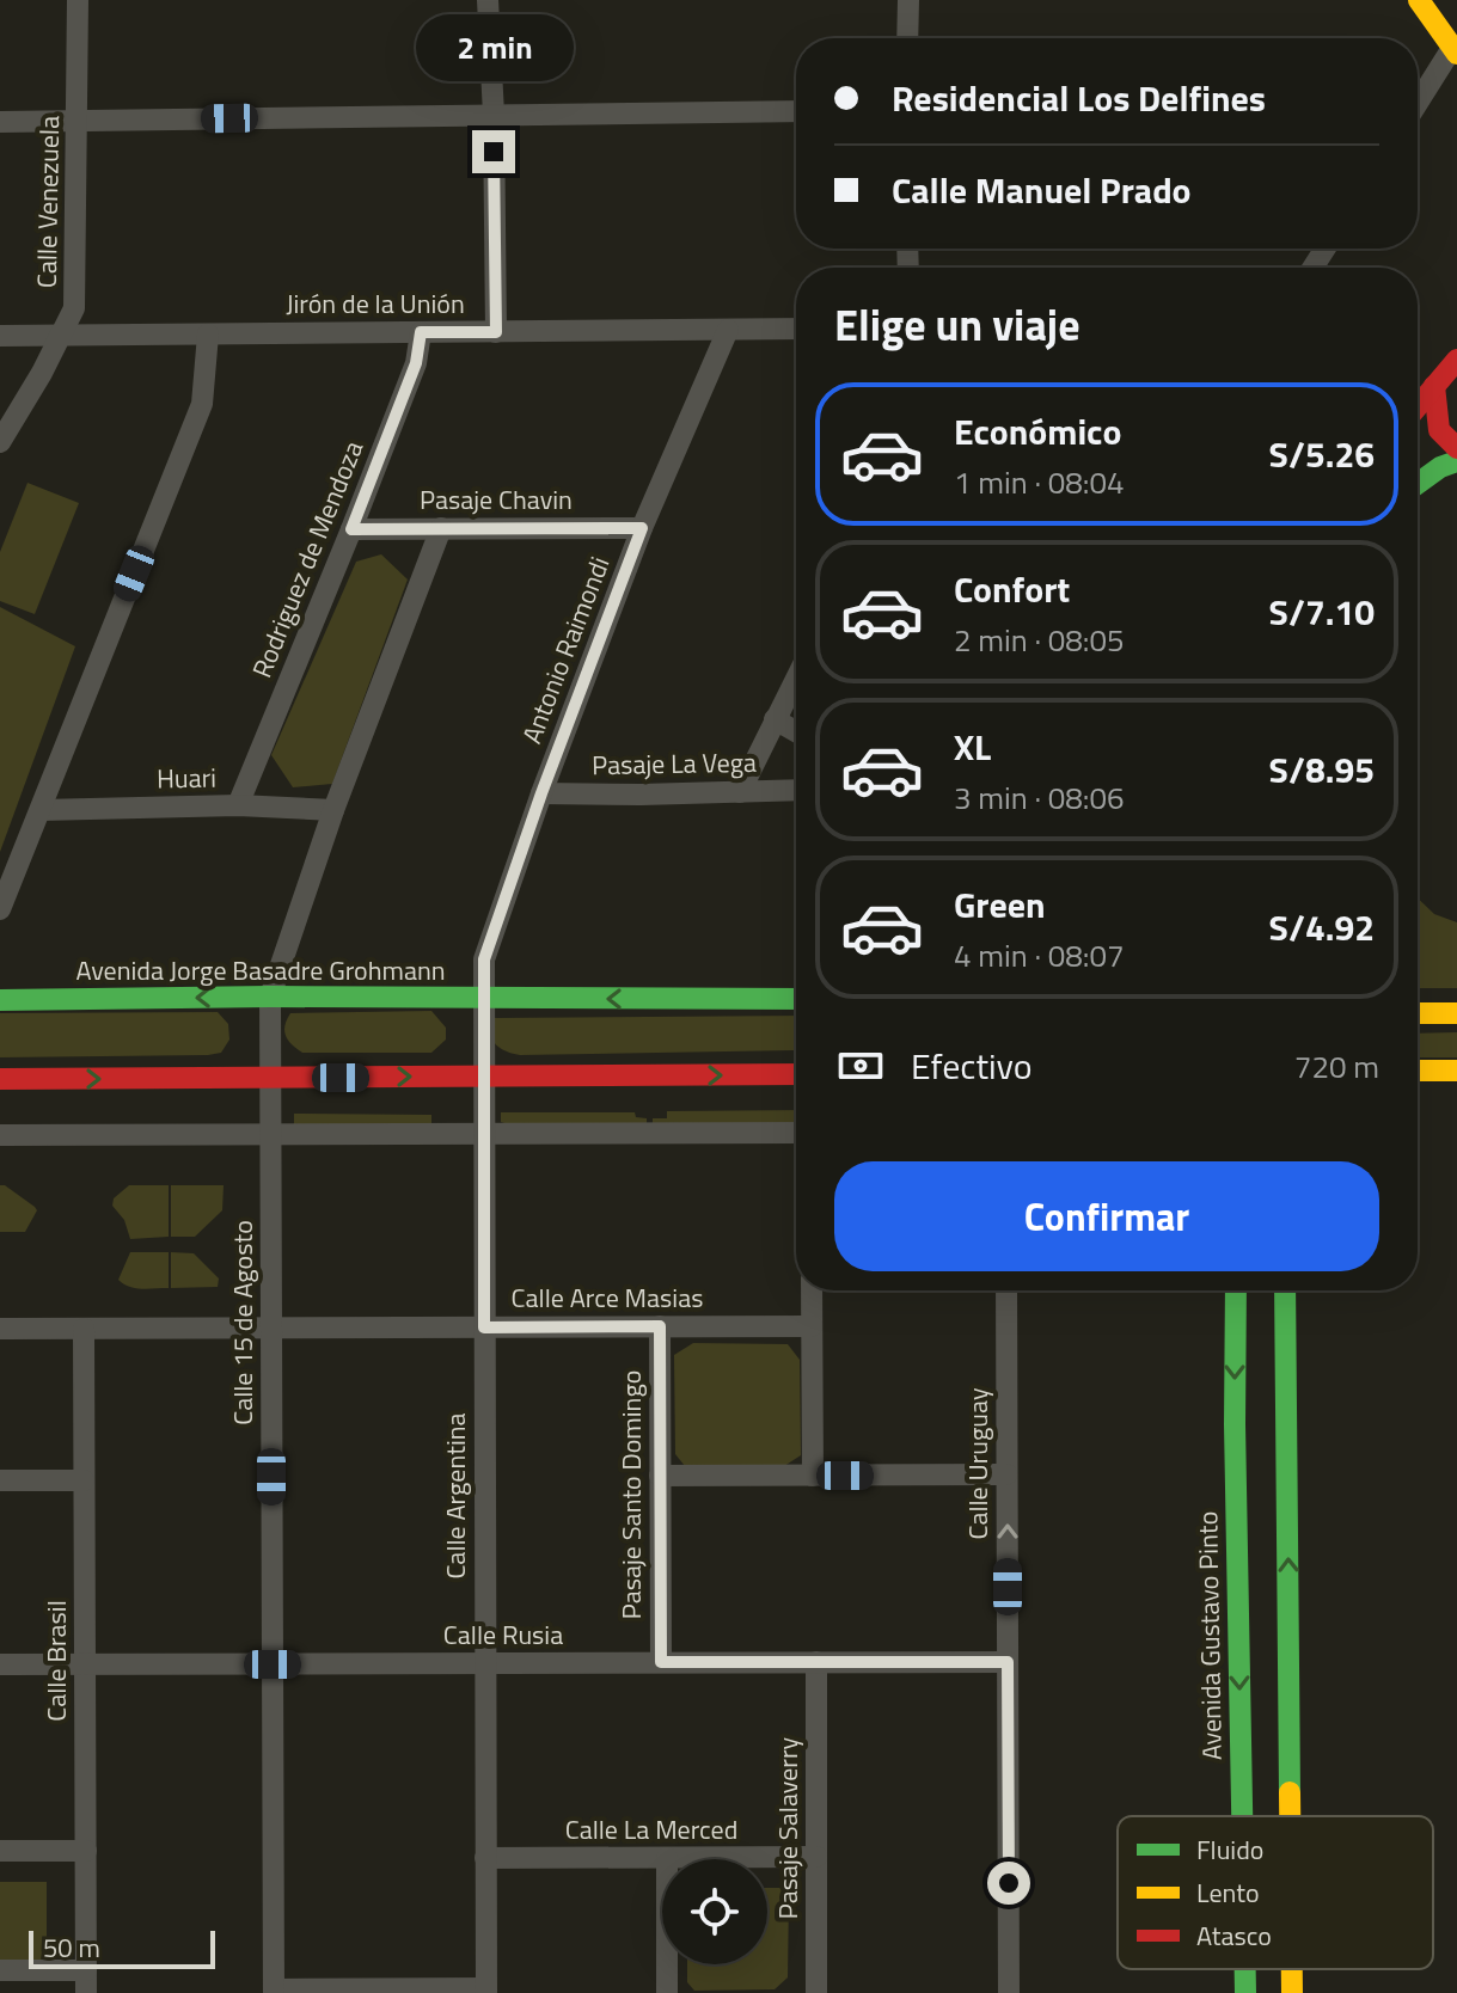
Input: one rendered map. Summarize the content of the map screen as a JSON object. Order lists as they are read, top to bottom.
{
  "streets": {
    "main road": ["Avenida Jorge Basadre Grohmann", "Avenida Gustavo Pinto"],
    "street": [
      "Calle Venezuela",
      "Jirón de la Unión",
      "Pasaje Chavin",
      "Rodriguez de Mendoza",
      "Antonio Raimondi",
      "Pasaje La Vega",
      "Huari",
      "Calle Arce Masias",
      "Calle 15 de Agosto",
      "Calle Uruguay",
      "Pasaje Santo Domingo",
      "Calle Argentina",
      "Calle Rusia",
      "Calle Brasil",
      "Pasaje Salaverry",
      "Calle La Merced"
    ]
  },
  "crossings": [
    ["Calle Venezuela", "Jirón de la Unión"],
    ["Jirón de la Unión", "Rodriguez de Mendoza"],
    ["Jirón de la Unión", "Antonio Raimondi"],
    ["Pasaje Chavin", "Rodriguez de Mendoza"],
    ["Pasaje Chavin", "Antonio Raimondi"],
    ["Pasaje Chavin", "Calle 15 de Agosto"],
    ["Rodriguez de Mendoza", "Huari"],
    ["Antonio Raimondi", "Pasaje La Vega"],
    ["Antonio Raimondi", "Avenida Jorge Basadre Grohmann"],
    ["Antonio Raimondi", "Calle Argentina"],
    ["Huari", "Calle 15 de Agosto"],
    ["Avenida Jorge Basadre Grohmann", "Calle 15 de Agosto"],
    ["Avenida Jorge Basadre Grohmann", "Calle Argentina"],
    ["Calle Arce Masias", "Calle 15 de Agosto"],
    ["Calle Arce Masias", "Pasaje Santo Domingo"],
    ["Calle Arce Masias", "Calle Argentina"],
    ["Calle Arce Masias", "Calle Brasil"],
    ["Calle 15 de Agosto", "Calle Rusia"],
    ["Calle Uruguay", "Calle Rusia"],
    ["Pasaje Santo Domingo", "Calle Rusia"],
    ["Calle Argentina", "Calle Rusia"],
    ["Calle Argentina", "Calle La Merced"],
    ["Calle Rusia", "Calle Brasil"],
    ["Calle Rusia", "Pasaje Salaverry"],
    ["Pasaje Salaverry", "Calle La Merced"]
  ],
  "legend": ["Fluido", "Lento", "Atasco"],
  "scale_bar": "50 m",
  "page": {
    "bubble": "2 min",
    "banner": ["Residencial Los Delfines", "Calle Manuel Prado"],
    "heading": "Elige un viaje",
    "list": [
      {
        "name": "Económico",
        "note": "1 min · 08:04",
        "value": "S/5.26"
      },
      {
        "name": "Confort",
        "note": "2 min · 08:05",
        "value": "S/7.10"
      },
      {
        "name": "XL",
        "note": "3 min · 08:06",
        "value": "S/8.95"
      },
      {
        "name": "Green",
        "note": "4 min · 08:07",
        "value": "S/4.92"
      }
    ],
    "pay": ["Efectivo", "720 m"],
    "buttons": "Confirmar",
    "scale": "50 m"
  }
}
